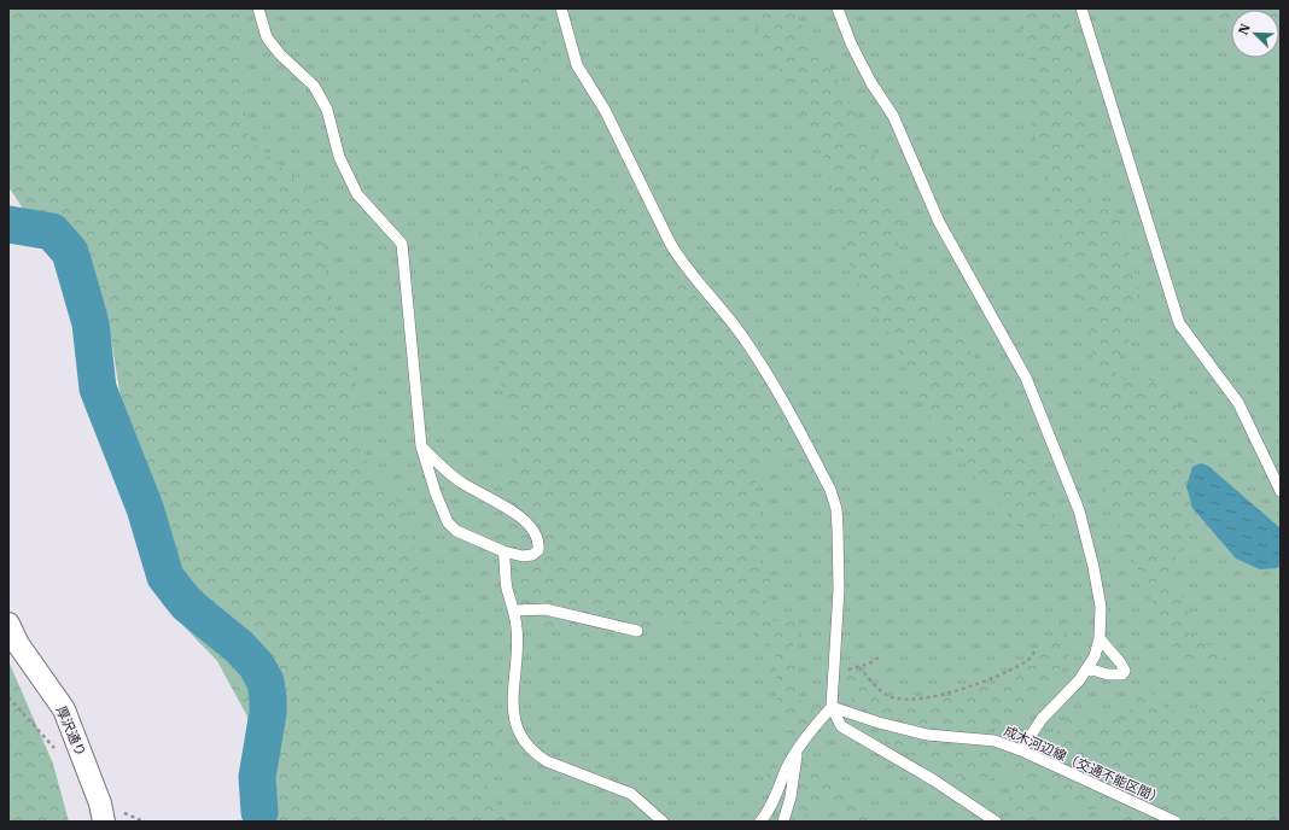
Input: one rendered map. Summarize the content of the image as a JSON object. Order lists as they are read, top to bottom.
{
  "streets": {
    "street": ["厚沢通り"],
    "lane": ["成木河辺線（交通不能区間）"]
  },
  "north": "top left"
}
